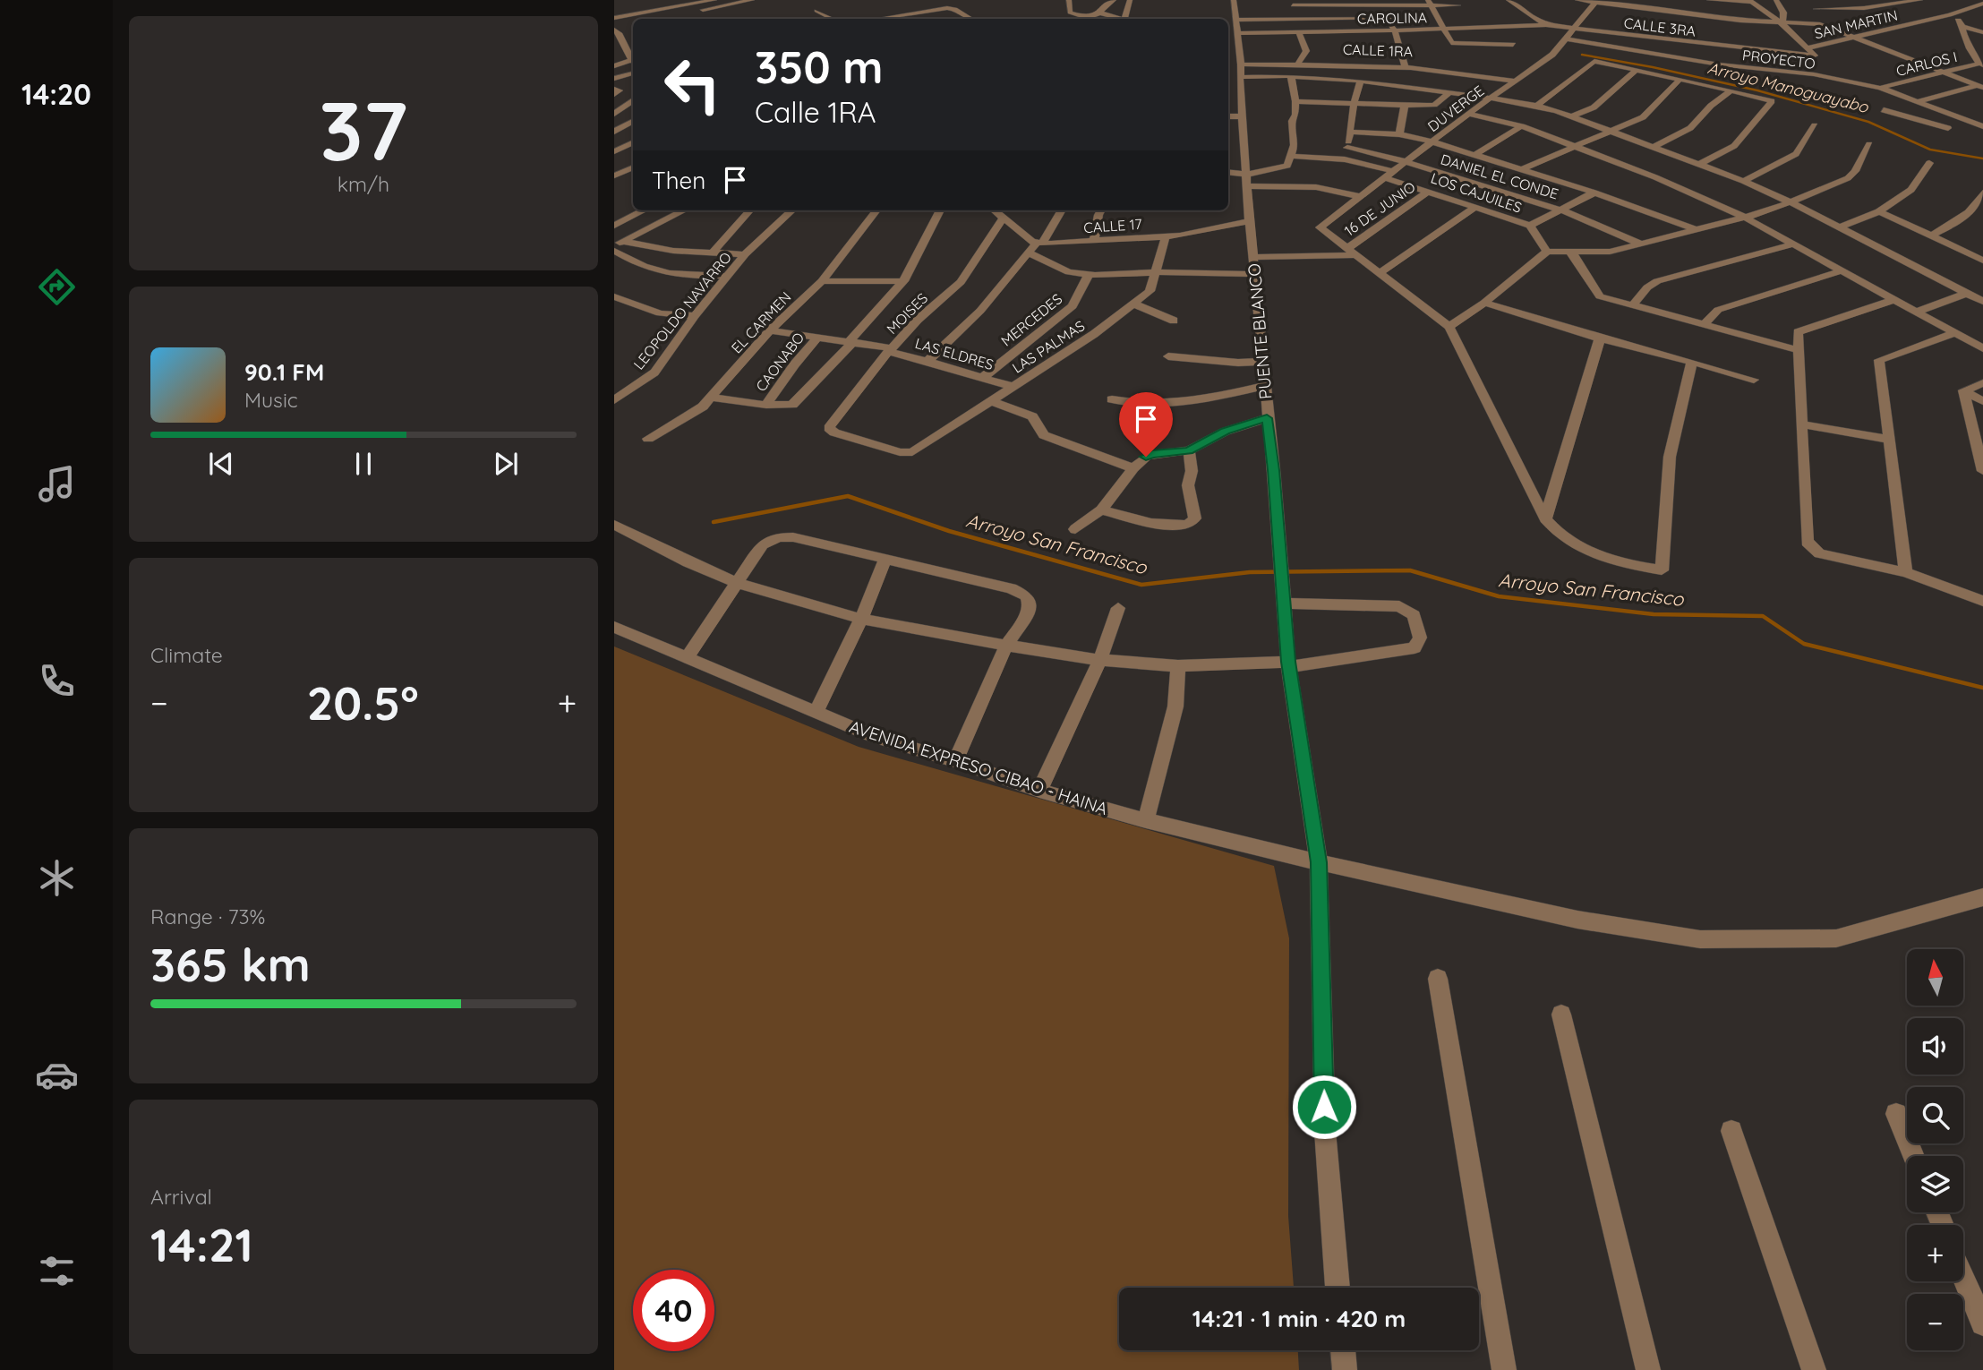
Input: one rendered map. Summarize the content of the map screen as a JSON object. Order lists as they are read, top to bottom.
{
  "streets": {
    "street": [
      "CAROLINA",
      "SAN MARTIN",
      "CALLE 3RA",
      "CALLE 1RA",
      "PROYECTO",
      "CARLOS I",
      "DUVERGE",
      "DANIEL EL CONDE",
      "LOS CAJUILES",
      "16 DE JUNIO",
      "CALLE 17",
      "LEOPOLDO NAVARRO",
      "MOISES",
      "MERCEDES",
      "EL CARMEN",
      "PUENTE BLANCO",
      "LAS PALMAS",
      "LAS ELDRES",
      "CAONABO",
      "AVENIDA EXPRESO CIBAO - HAINA"
    ]
  },
  "crossings": [
    ["CAROLINA", "CALLE 3RA"],
    ["CAROLINA", "PUENTE BLANCO"],
    ["CALLE 3RA", "DUVERGE"],
    ["CALLE 1RA", "DUVERGE"],
    ["CALLE 1RA", "PUENTE BLANCO"],
    ["PROYECTO", "CARLOS I"],
    ["PROYECTO", "DUVERGE"],
    ["DUVERGE", "DANIEL EL CONDE"],
    ["DUVERGE", "LOS CAJUILES"],
    ["DUVERGE", "16 DE JUNIO"],
    ["LOS CAJUILES", "16 DE JUNIO"],
    ["CALLE 17", "PUENTE BLANCO"],
    ["CALLE 17", "LAS PALMAS"],
    ["MOISES", "LAS PALMAS"],
    ["MOISES", "LAS ELDRES"],
    ["MERCEDES", "LAS ELDRES"],
    ["EL CARMEN", "LAS ELDRES"],
    ["PUENTE BLANCO", "AVENIDA EXPRESO CIBAO - HAINA"],
    ["LAS PALMAS", "LAS ELDRES"],
    ["LAS ELDRES", "CAONABO"]
  ],
  "water": ["Arroyo Manoguayabo", "Arroyo San Francisco"],
  "north": "top",
  "page": {
    "tabs": "14:20",
    "tile": [
      ["37", "km/h"],
      "Climate",
      ["Range · 73%", "365 km"],
      ["Arrival", "14:21"]
    ],
    "turn": ["350 m", "Calle 1RA"],
    "then": "Then",
    "song": ["90.1 FM", "Music"],
    "heat": ["−", "20.5°", "+"],
    "map_buttons": ["+", "−"],
    "limit": "40",
    "trip": "14:21 · 1 min · 420 m"
  }
}
